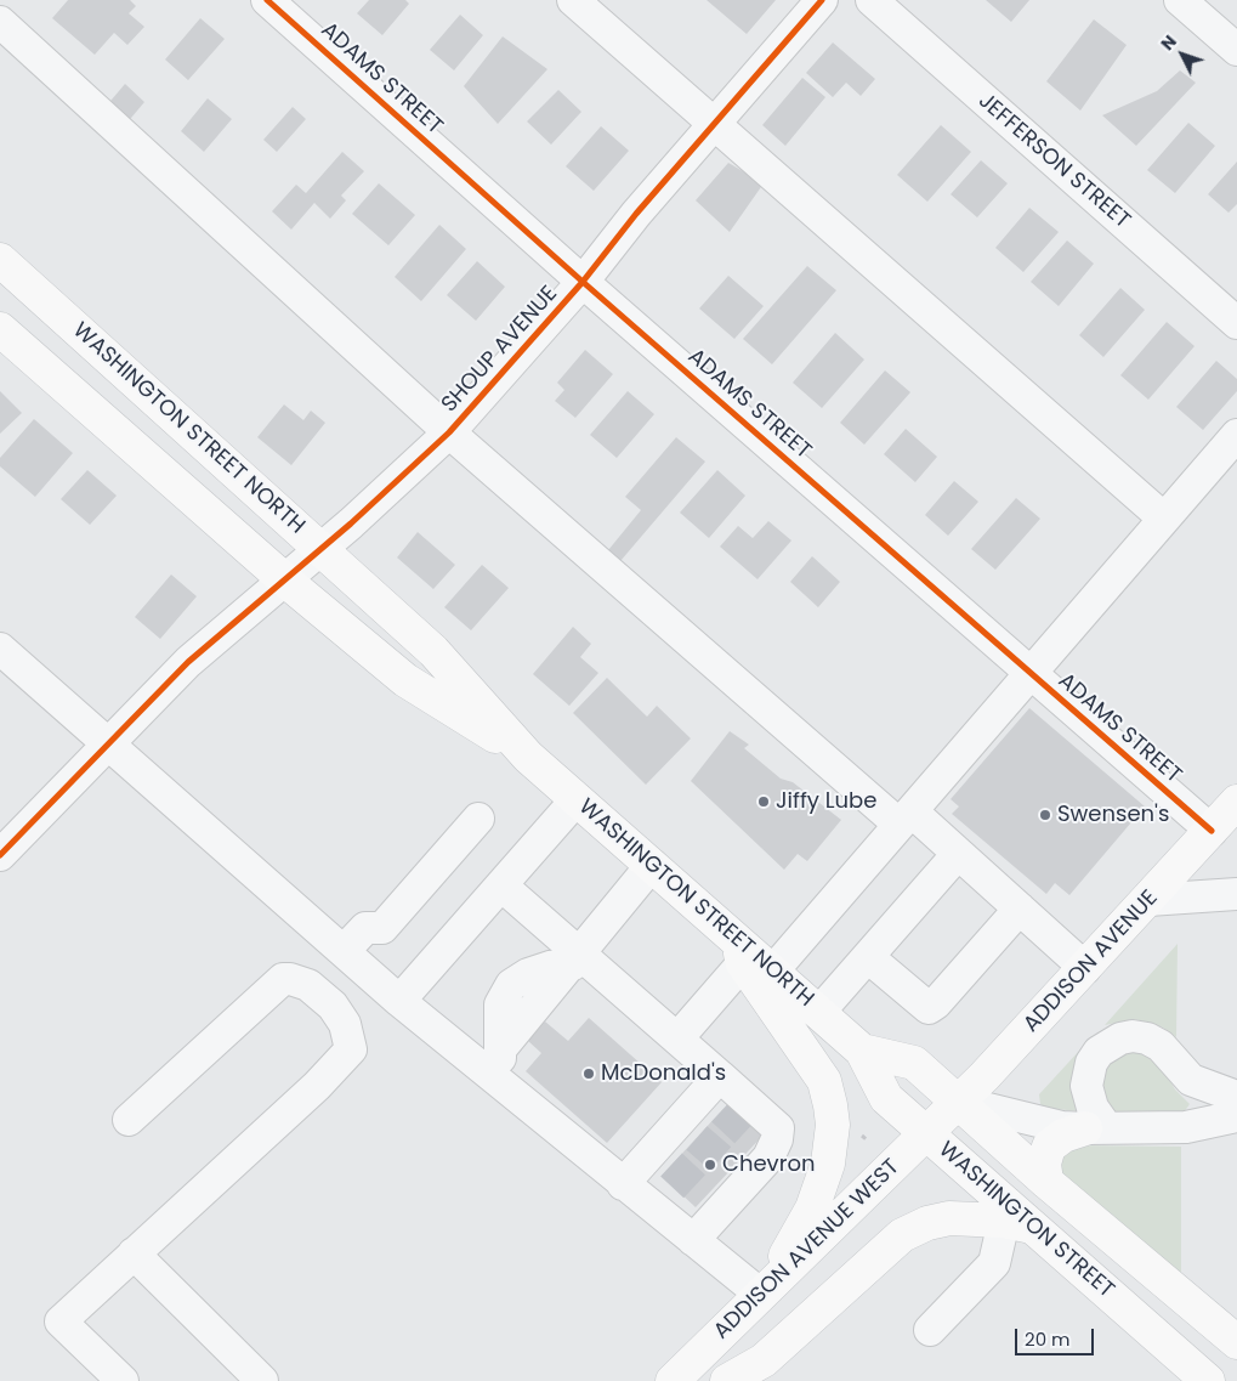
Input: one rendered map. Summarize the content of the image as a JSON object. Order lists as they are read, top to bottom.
{
  "streets": {
    "main road": [
      "WASHINGTON STREET NORTH",
      "ADDISON AVENUE",
      "WASHINGTON STREET",
      "ADDISON AVENUE WEST"
    ],
    "street": ["ADAMS STREET", "JEFFERSON STREET", "SHOUP AVENUE"]
  },
  "crossings": [
    ["ADAMS STREET", "SHOUP AVENUE"],
    ["ADAMS STREET", "ADDISON AVENUE"],
    ["SHOUP AVENUE", "WASHINGTON STREET NORTH"],
    ["WASHINGTON STREET NORTH", "ADDISON AVENUE"],
    ["WASHINGTON STREET NORTH", "WASHINGTON STREET"],
    ["WASHINGTON STREET NORTH", "ADDISON AVENUE WEST"],
    ["ADDISON AVENUE", "WASHINGTON STREET"],
    ["ADDISON AVENUE", "ADDISON AVENUE WEST"],
    ["WASHINGTON STREET", "ADDISON AVENUE WEST"]
  ],
  "places": [
    "Jiffy Lube",
    "Swensen's",
    "McDonald's",
    "Chevron"
  ],
  "scale_bar": "20 m",
  "north": "top left"
}
